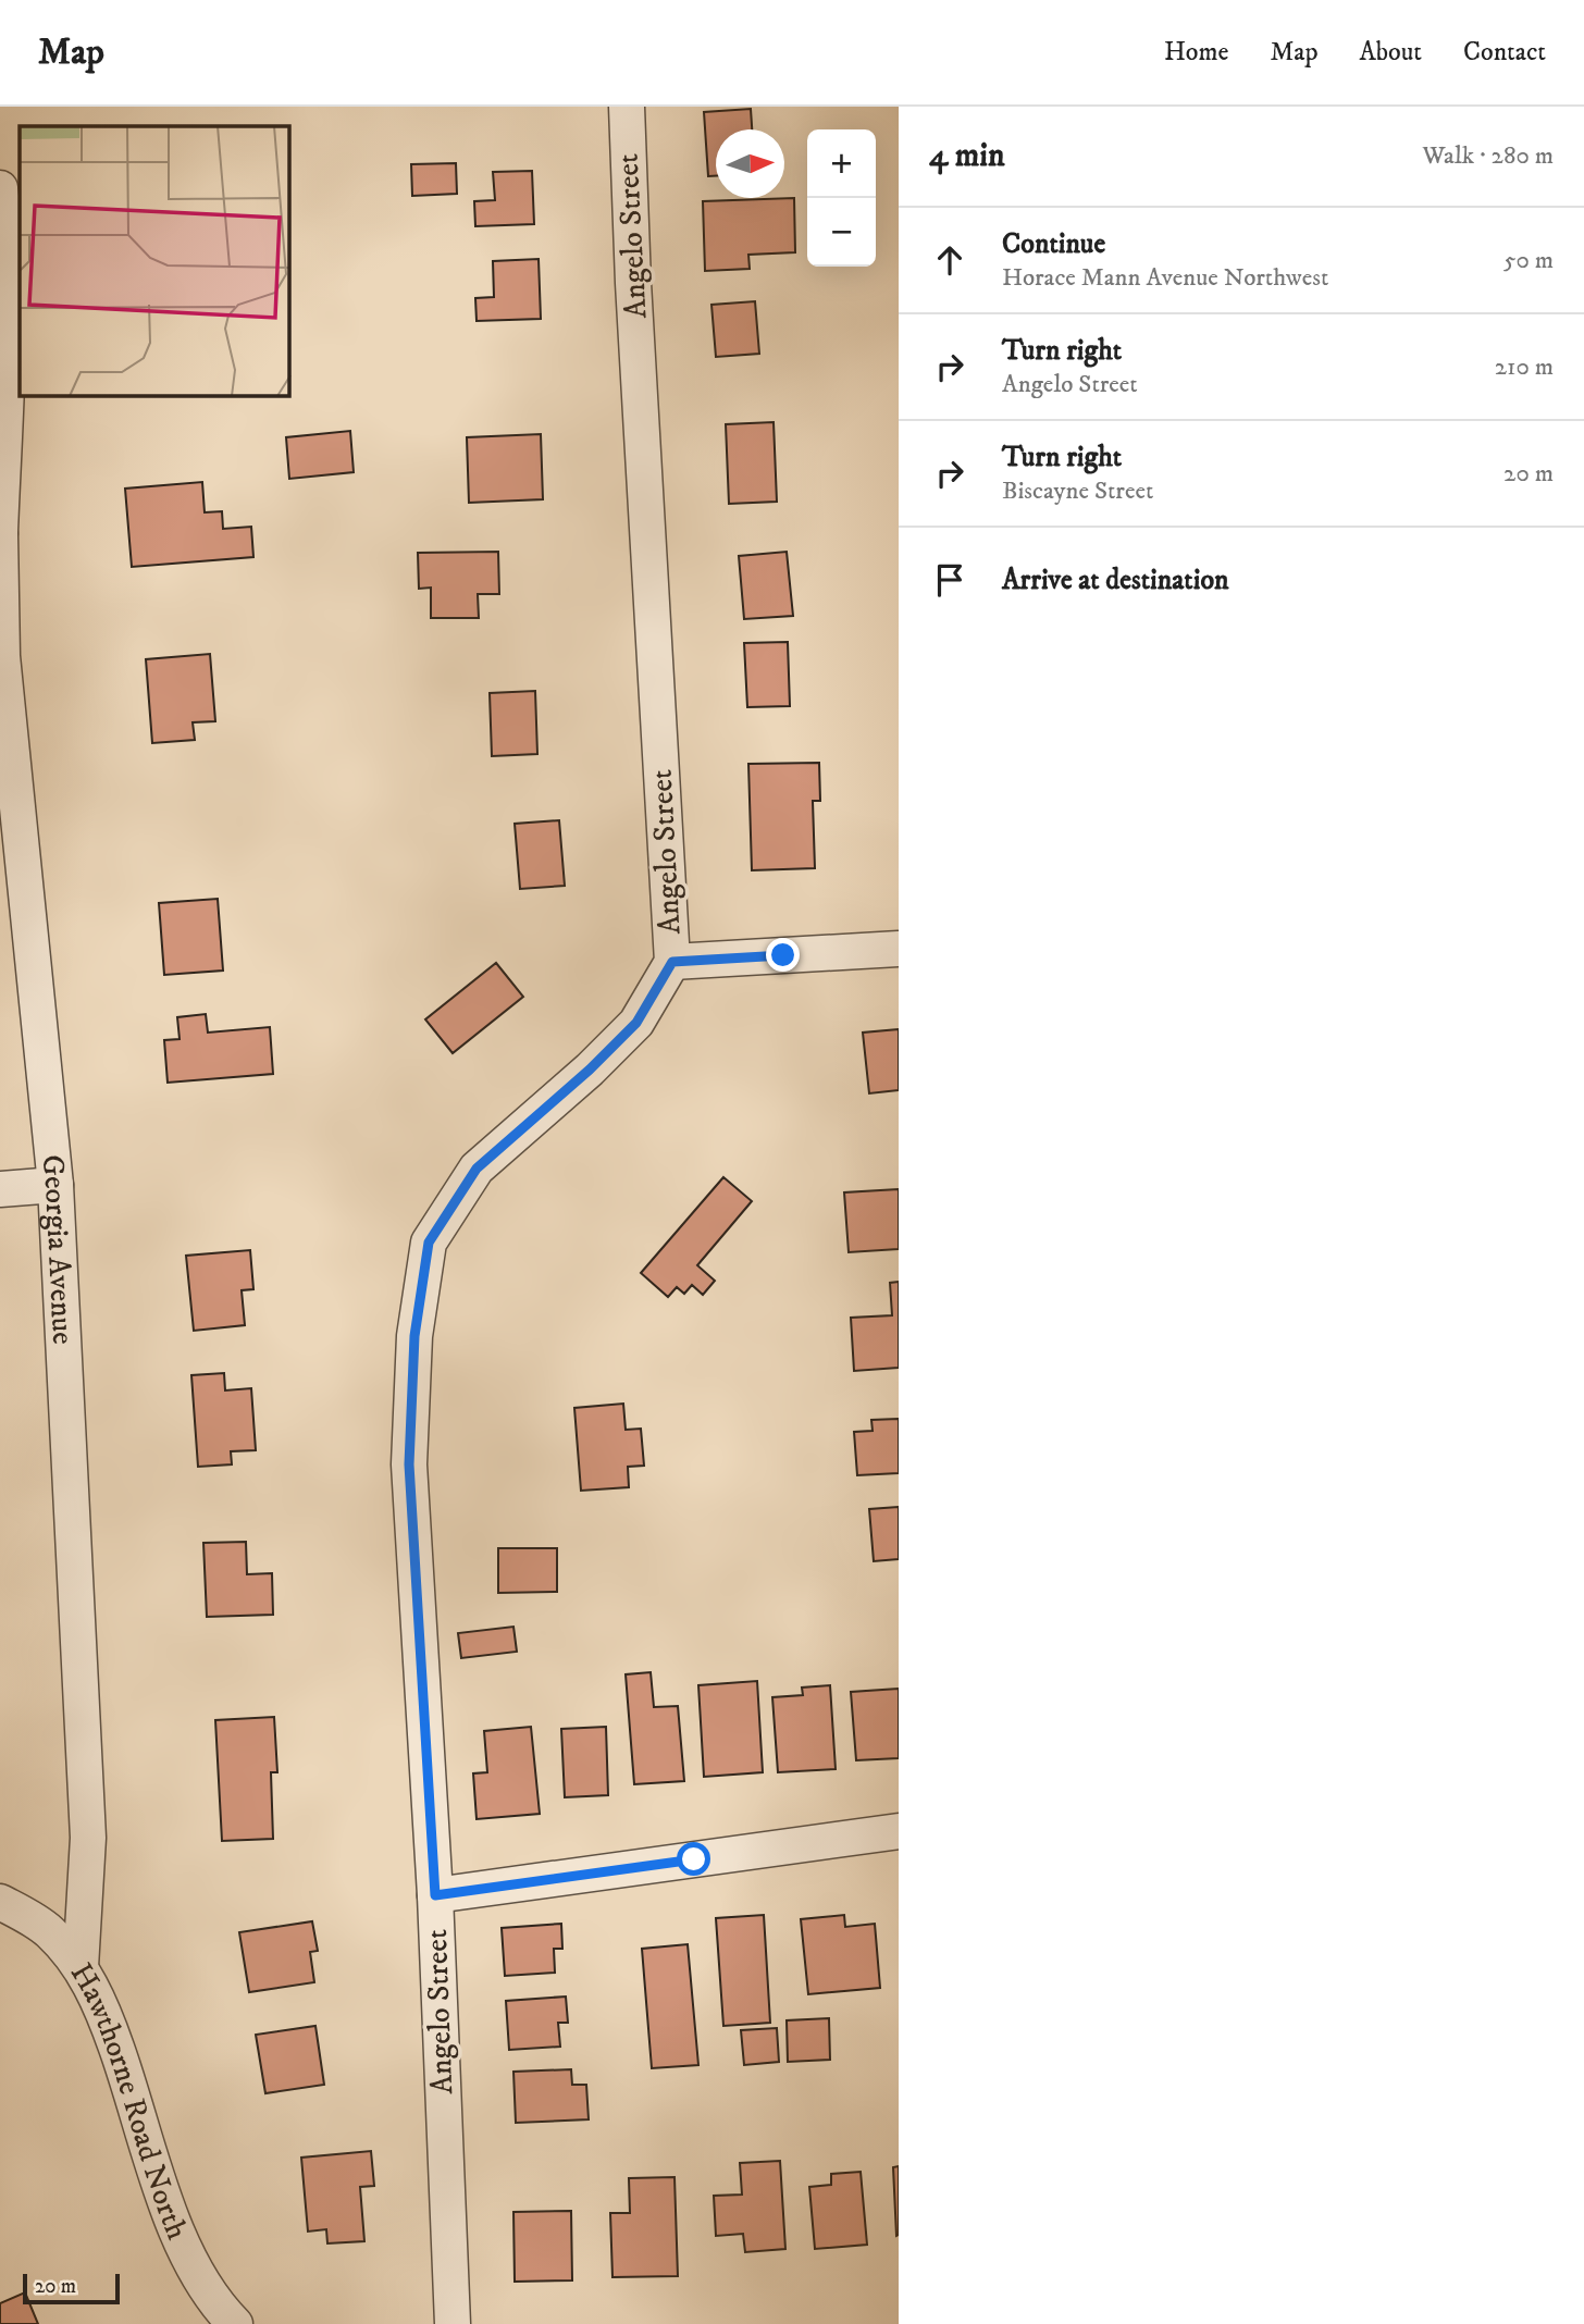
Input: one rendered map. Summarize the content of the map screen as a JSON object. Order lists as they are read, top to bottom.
{
  "streets": {
    "street": ["Angelo Street", "Georgia Avenue", "Hawthorne Road North"]
  },
  "crossings": [
    ["Georgia Avenue", "Hawthorne Road North"]
  ],
  "scale_bar": "20 m",
  "north": "right",
  "page": {
    "header": "Map",
    "nav": [
      "Home",
      "Map",
      "About",
      "Contact"
    ],
    "heading": ["4 min", "Walk · 280 m"],
    "map_buttons": ["+", "−"],
    "list": [
      ["Continue", "Horace Mann Avenue Northwest", "50 m"],
      ["Turn right", "Angelo Street", "210 m"],
      ["Turn right", "Biscayne Street", "20 m"],
      "Arrive at destination"
    ],
    "scale": "20 m"
  }
}
